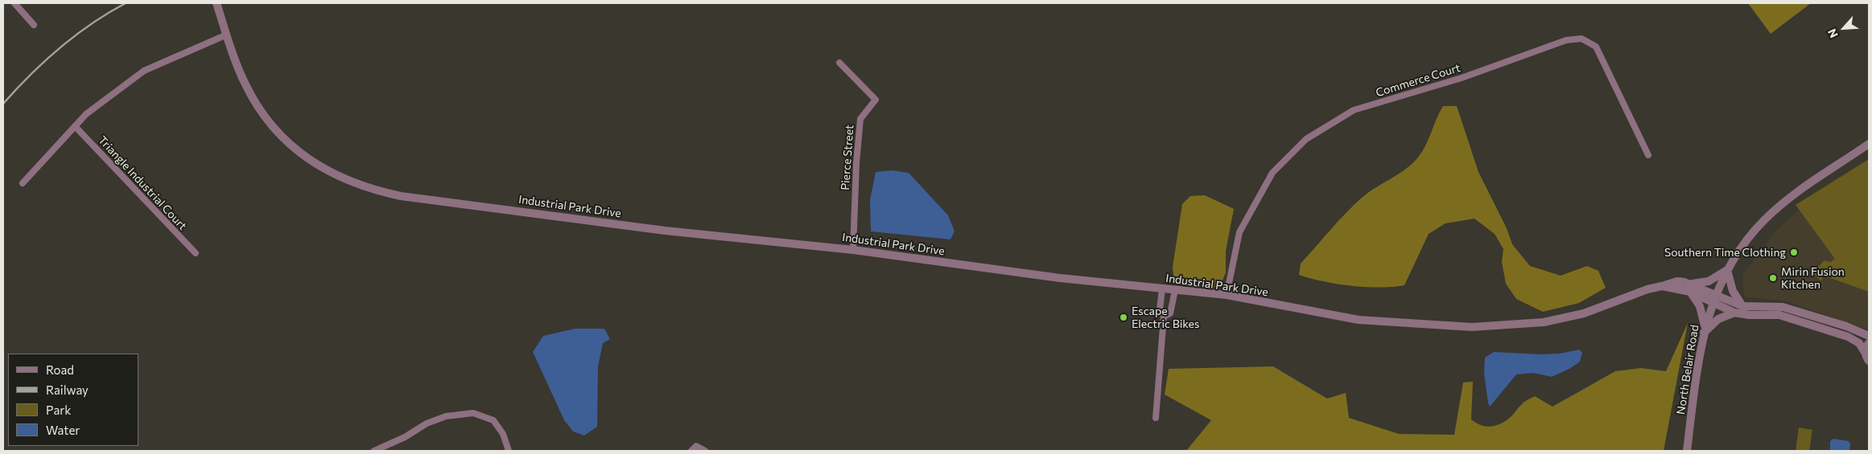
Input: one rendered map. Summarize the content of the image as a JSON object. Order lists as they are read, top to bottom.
{
  "streets": {
    "street": [
      "Commerce Court",
      "Pierce Street",
      "Triangle Industrial Court",
      "Industrial Park Drive",
      "North Belair Road"
    ]
  },
  "crossings": [
    ["Commerce Court", "Industrial Park Drive"],
    ["Pierce Street", "Industrial Park Drive"],
    ["Industrial Park Drive", "North Belair Road"]
  ],
  "places": ["Southern Time Clothing", "Mirin Fusion Kitchen", "Escape Electric Bikes"],
  "legend": [
    "Road",
    "Railway",
    "Park",
    "Water"
  ],
  "north": "bottom left"
}
